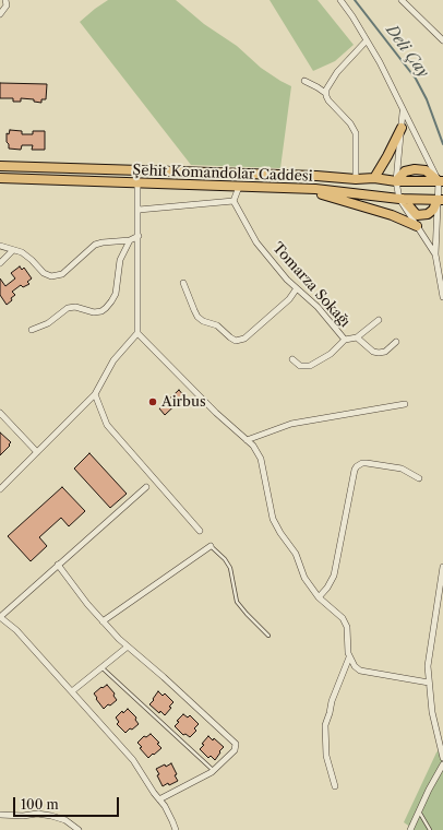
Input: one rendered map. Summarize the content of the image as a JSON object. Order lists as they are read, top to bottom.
{
  "streets": {
    "main road": ["Şehit Komandolar Caddesi"],
    "street": ["Tomarza Sokağı"]
  },
  "water": ["Deli Çay"],
  "places": ["Airbus"],
  "scale_bar": "100 m"
}
